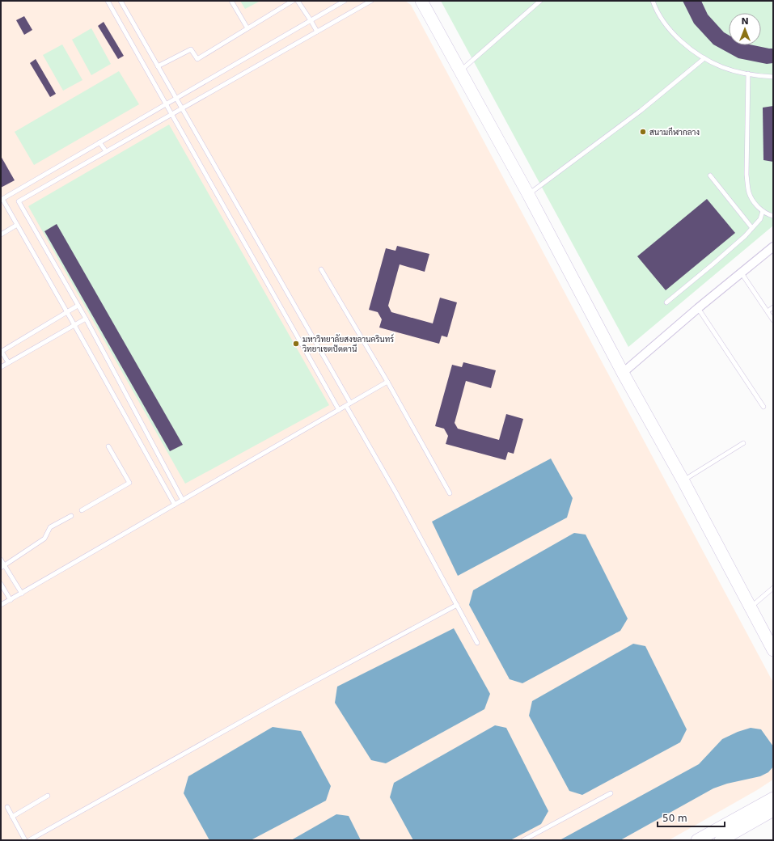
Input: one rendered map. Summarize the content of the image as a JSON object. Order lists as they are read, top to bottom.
{
  "places": ["สนามกีฬากลาง", "มหาวิทยาลัยสงขลานครินทร์ วิทยาเขตปัตตานี"],
  "scale_bar": "50 m",
  "north": "top"
}
